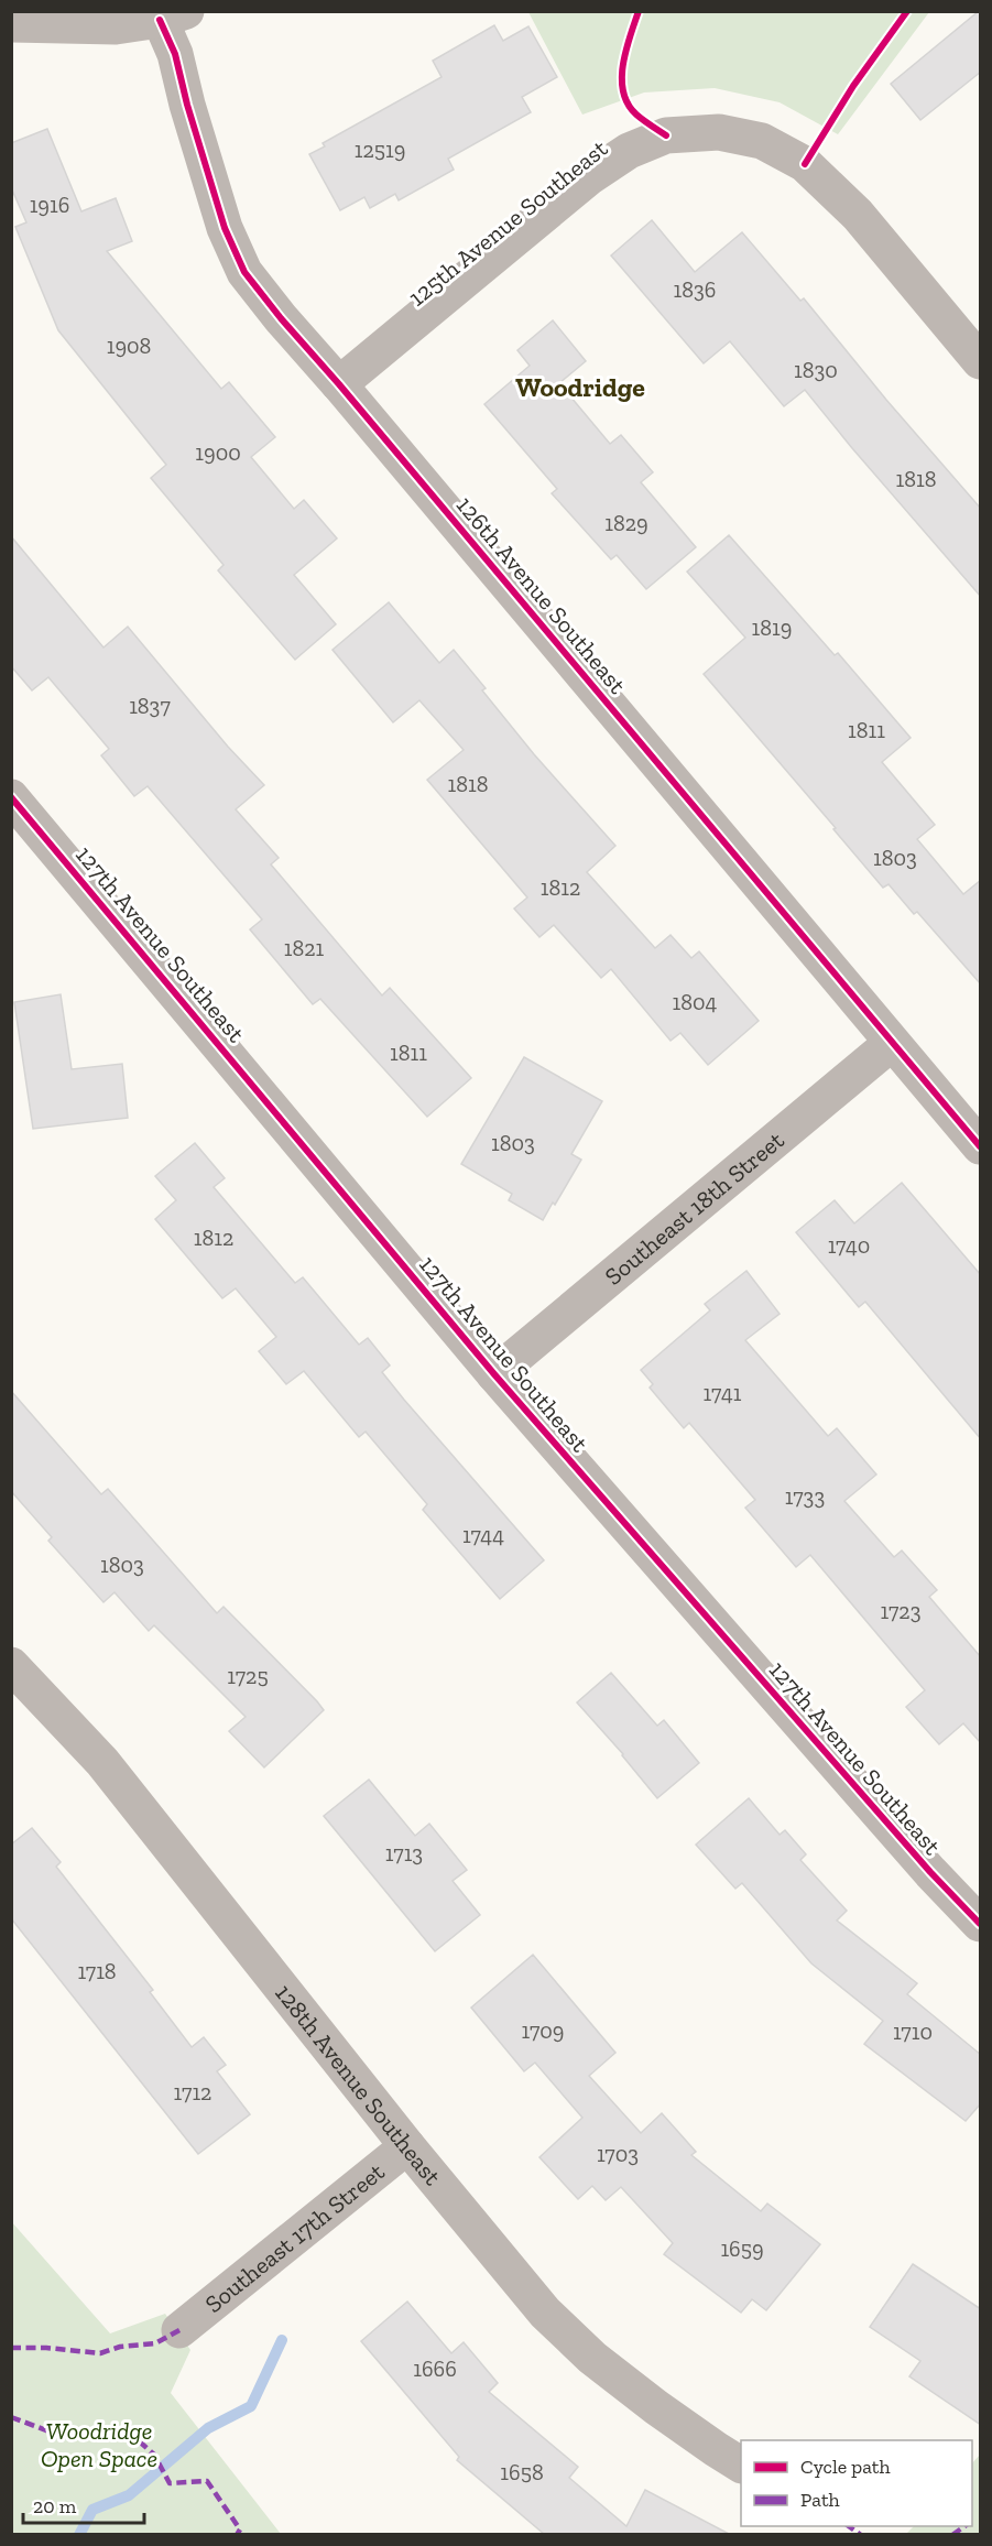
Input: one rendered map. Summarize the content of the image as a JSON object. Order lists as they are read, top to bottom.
{
  "streets": {
    "street": [
      "125th Avenue Southeast",
      "126th Avenue Southeast",
      "127th Avenue Southeast",
      "Southeast 18th Street",
      "128th Avenue Southeast",
      "Southeast 17th Street"
    ]
  },
  "crossings": [
    ["125th Avenue Southeast", "126th Avenue Southeast"],
    ["126th Avenue Southeast", "Southeast 18th Street"],
    ["127th Avenue Southeast", "Southeast 18th Street"],
    ["128th Avenue Southeast", "Southeast 17th Street"]
  ],
  "districts": ["Woodridge"],
  "parks": ["Woodridge Open Space"],
  "house_numbers": [
    "12519",
    "1916",
    "1836",
    "1908",
    "1830",
    "1900",
    "1818",
    "1829",
    "1819",
    "1837",
    "1811",
    "1818",
    "1803",
    "1812",
    "1821",
    "1804",
    "1811",
    "1803",
    "1812",
    "1740",
    "1741",
    "1733",
    "1744",
    "1803",
    "1723",
    "1725",
    "1713",
    "1718",
    "1709",
    "1710",
    "1712",
    "1703",
    "1659",
    "1666",
    "1658"
  ],
  "legend": ["Cycle path", "Path"],
  "scale_bar": "20 m"
}
